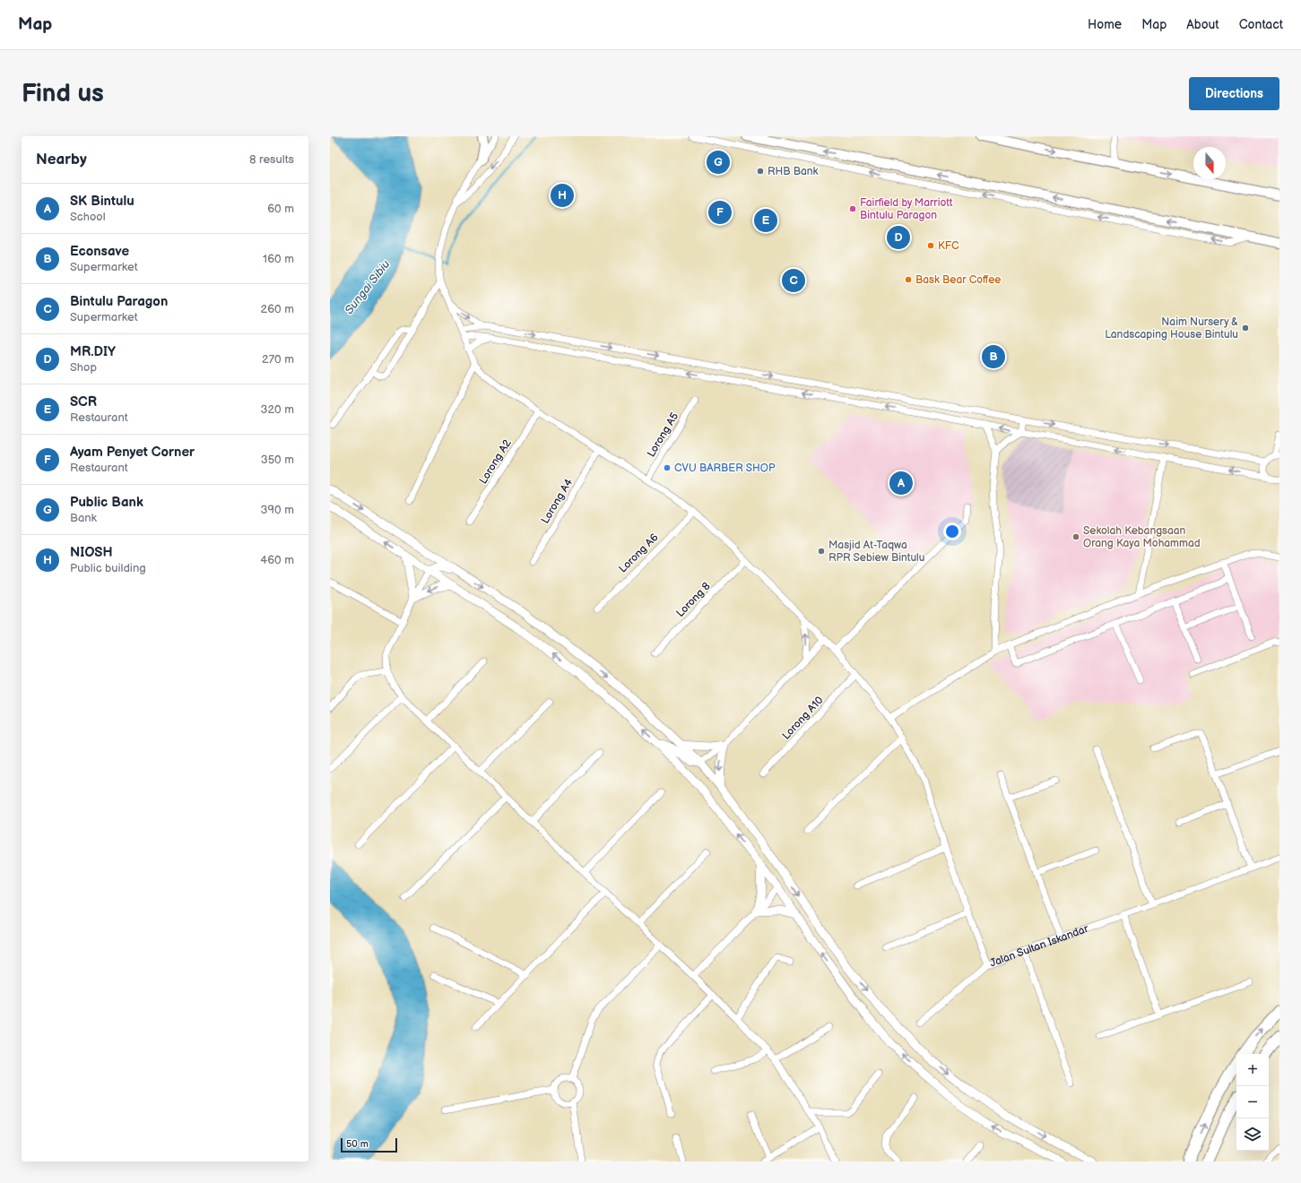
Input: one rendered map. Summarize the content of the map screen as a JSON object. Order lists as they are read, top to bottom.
{
  "streets": {
    "street": [
      "Lorong A5",
      "Lorong A2",
      "Lorong A4",
      "Lorong A6",
      "Lorong 8",
      "Lorong A10",
      "Jalan Sultan Iskandar"
    ]
  },
  "crossings": [
    ["Lorong A5", "Jalan Sultan Iskandar"],
    ["Lorong A2", "Jalan Sultan Iskandar"],
    ["Lorong A4", "Jalan Sultan Iskandar"],
    ["Lorong A6", "Jalan Sultan Iskandar"],
    ["Lorong 8", "Jalan Sultan Iskandar"],
    ["Lorong A10", "Jalan Sultan Iskandar"]
  ],
  "water": ["Sungai Sibiu"],
  "places": [
    "RHB Bank",
    "Fairfield by Marriott Bintulu Paragon",
    "KFC",
    "Bask Bear Coffee",
    "Naim Nursery & Landscaping House Bintulu",
    "CVU BARBER SHOP",
    "Sekolah Kebangsaan Orang Kaya Mohammad",
    "Masjid At-Taqwa RPR Sebiew Bintulu"
  ],
  "scale_bar": "50 m",
  "north": "bottom",
  "page": {
    "header": "Map",
    "nav": [
      "Home",
      "Map",
      "About",
      "Contact"
    ],
    "buttons": "Directions",
    "title": "Find us",
    "heading": ["Nearby", "8 results"],
    "pins": [
      "G",
      "H",
      "F",
      "E",
      "D",
      "C",
      "B",
      "A"
    ],
    "list": [
      {
        "mark": "A",
        "name": "SK Bintulu",
        "note": "School",
        "value": "60 m"
      },
      {
        "mark": "B",
        "name": "Econsave",
        "note": "Supermarket",
        "value": "160 m"
      },
      {
        "mark": "C",
        "name": "Bintulu Paragon",
        "note": "Supermarket",
        "value": "260 m"
      },
      {
        "mark": "D",
        "name": "MR.DIY",
        "note": "Shop",
        "value": "270 m"
      },
      {
        "mark": "E",
        "name": "SCR",
        "note": "Restaurant",
        "value": "320 m"
      },
      {
        "mark": "F",
        "name": "Ayam Penyet Corner",
        "note": "Restaurant",
        "value": "350 m"
      },
      {
        "mark": "G",
        "name": "Public Bank",
        "note": "Bank",
        "value": "390 m"
      },
      {
        "mark": "H",
        "name": "NIOSH",
        "note": "Public building",
        "value": "460 m"
      }
    ],
    "map_buttons": ["+", "−"],
    "scale": "50 m"
  }
}
